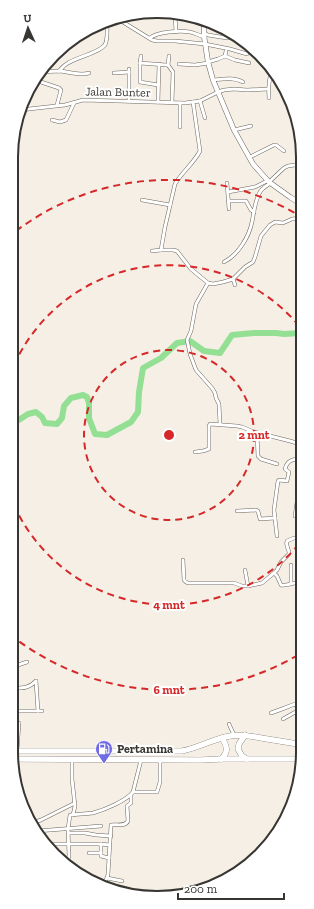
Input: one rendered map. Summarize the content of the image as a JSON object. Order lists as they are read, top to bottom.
{
  "streets": {
    "street": ["Jalan Bunter"]
  },
  "places": {
    "fuel station": ["Pertamina"]
  },
  "scale_bar": "200 m",
  "north": "top",
  "rings": ["2 mnt", "4 mnt", "6 mnt"]
}
